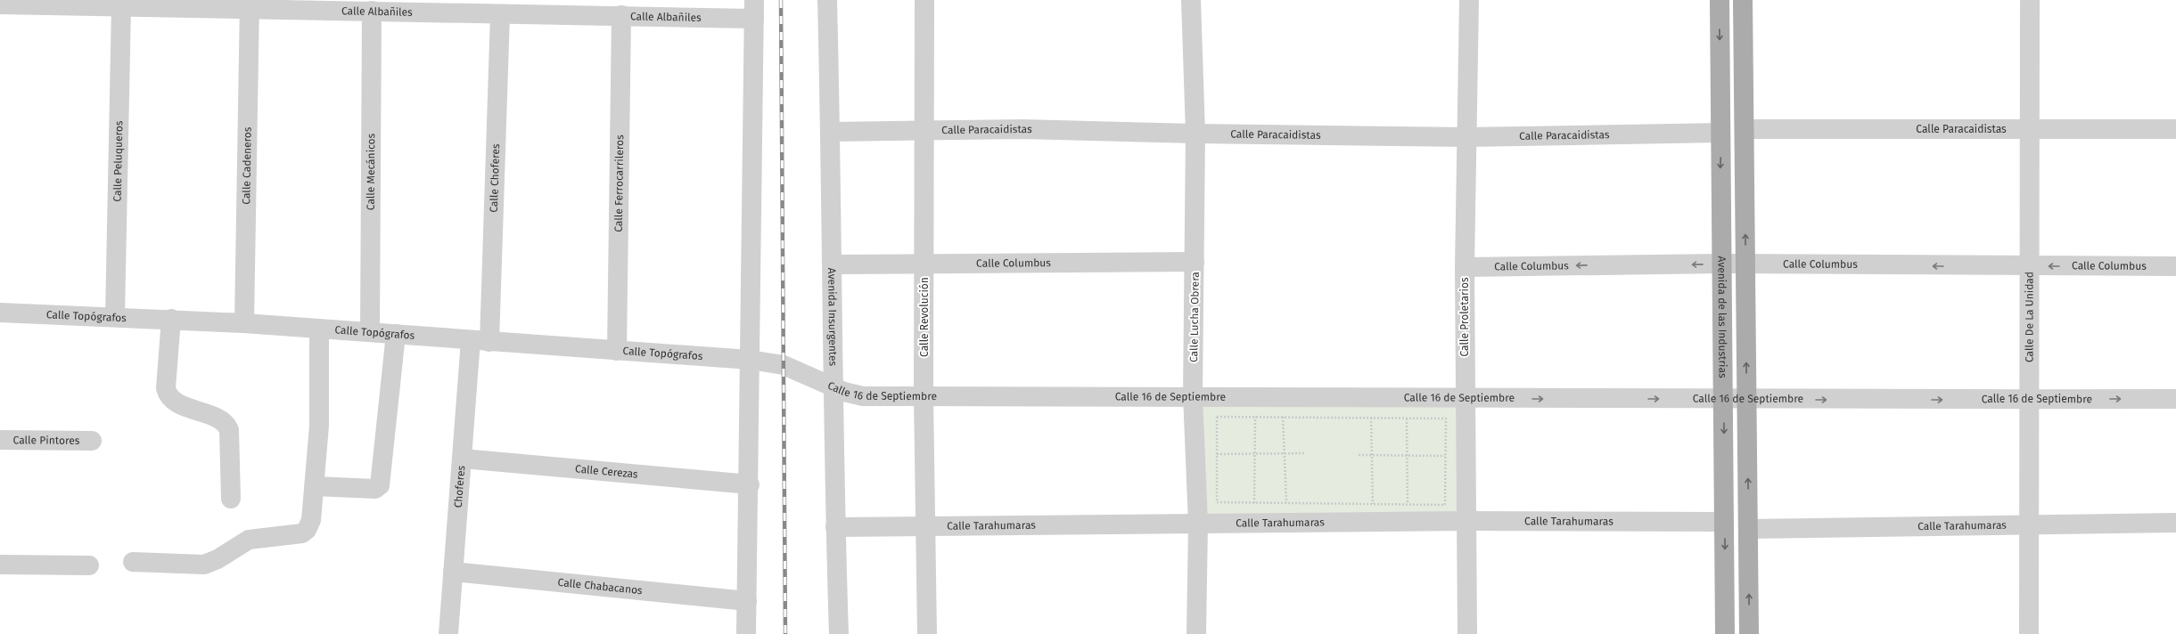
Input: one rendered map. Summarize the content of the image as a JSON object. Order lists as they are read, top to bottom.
{
  "streets": {
    "main road": ["Avenida de las Industrias"],
    "street": [
      "Calle Albañiles",
      "Calle Paracaidistas",
      "Calle Peluqueros",
      "Calle Cadeneros",
      "Calle Mecánicos",
      "Calle Choferes",
      "Calle Ferrocarrileros",
      "Calle Columbus",
      "Calle Topógrafos",
      "Avenida Insurgentes",
      "Calle Revolución",
      "Calle Lucha Obrera",
      "Calle Proletarios",
      "Calle De La Unidad",
      "Calle 16 de Septiembre",
      "Calle Pintores",
      "Calle Cerezas",
      "Choferes",
      "Calle Tarahumaras",
      "Calle Chabacanos"
    ]
  },
  "crossings": [
    ["Calle Albañiles", "Calle Peluqueros"],
    ["Calle Albañiles", "Calle Cadeneros"],
    ["Calle Albañiles", "Calle Mecánicos"],
    ["Calle Albañiles", "Calle Choferes"],
    ["Calle Albañiles", "Calle Ferrocarrileros"],
    ["Calle Paracaidistas", "Avenida Insurgentes"],
    ["Calle Paracaidistas", "Calle Revolución"],
    ["Calle Paracaidistas", "Calle Lucha Obrera"],
    ["Calle Paracaidistas", "Calle Proletarios"],
    ["Calle Paracaidistas", "Avenida de las Industrias"],
    ["Calle Paracaidistas", "Calle De La Unidad"],
    ["Calle Peluqueros", "Calle Topógrafos"],
    ["Calle Cadeneros", "Calle Topógrafos"],
    ["Calle Mecánicos", "Calle Topógrafos"],
    ["Calle Choferes", "Calle Topógrafos"],
    ["Calle Ferrocarrileros", "Calle Topógrafos"],
    ["Calle Columbus", "Avenida Insurgentes"],
    ["Calle Columbus", "Calle Revolución"],
    ["Calle Columbus", "Calle Lucha Obrera"],
    ["Calle Columbus", "Calle Proletarios"],
    ["Calle Columbus", "Avenida de las Industrias"],
    ["Calle Columbus", "Calle De La Unidad"],
    ["Calle Topógrafos", "Calle 16 de Septiembre"],
    ["Calle Topógrafos", "Choferes"],
    ["Avenida Insurgentes", "Calle 16 de Septiembre"],
    ["Avenida Insurgentes", "Calle Tarahumaras"],
    ["Calle Revolución", "Calle 16 de Septiembre"],
    ["Calle Revolución", "Calle Tarahumaras"],
    ["Calle Lucha Obrera", "Calle 16 de Septiembre"],
    ["Calle Lucha Obrera", "Calle Tarahumaras"],
    ["Calle Proletarios", "Calle 16 de Septiembre"],
    ["Calle Proletarios", "Calle Tarahumaras"],
    ["Avenida de las Industrias", "Calle 16 de Septiembre"],
    ["Avenida de las Industrias", "Calle Tarahumaras"],
    ["Calle De La Unidad", "Calle 16 de Septiembre"],
    ["Calle De La Unidad", "Calle Tarahumaras"],
    ["Calle Cerezas", "Choferes"],
    ["Choferes", "Calle Chabacanos"]
  ],
  "one_way": ["Calle Columbus", "Calle 16 de Septiembre"]
}
